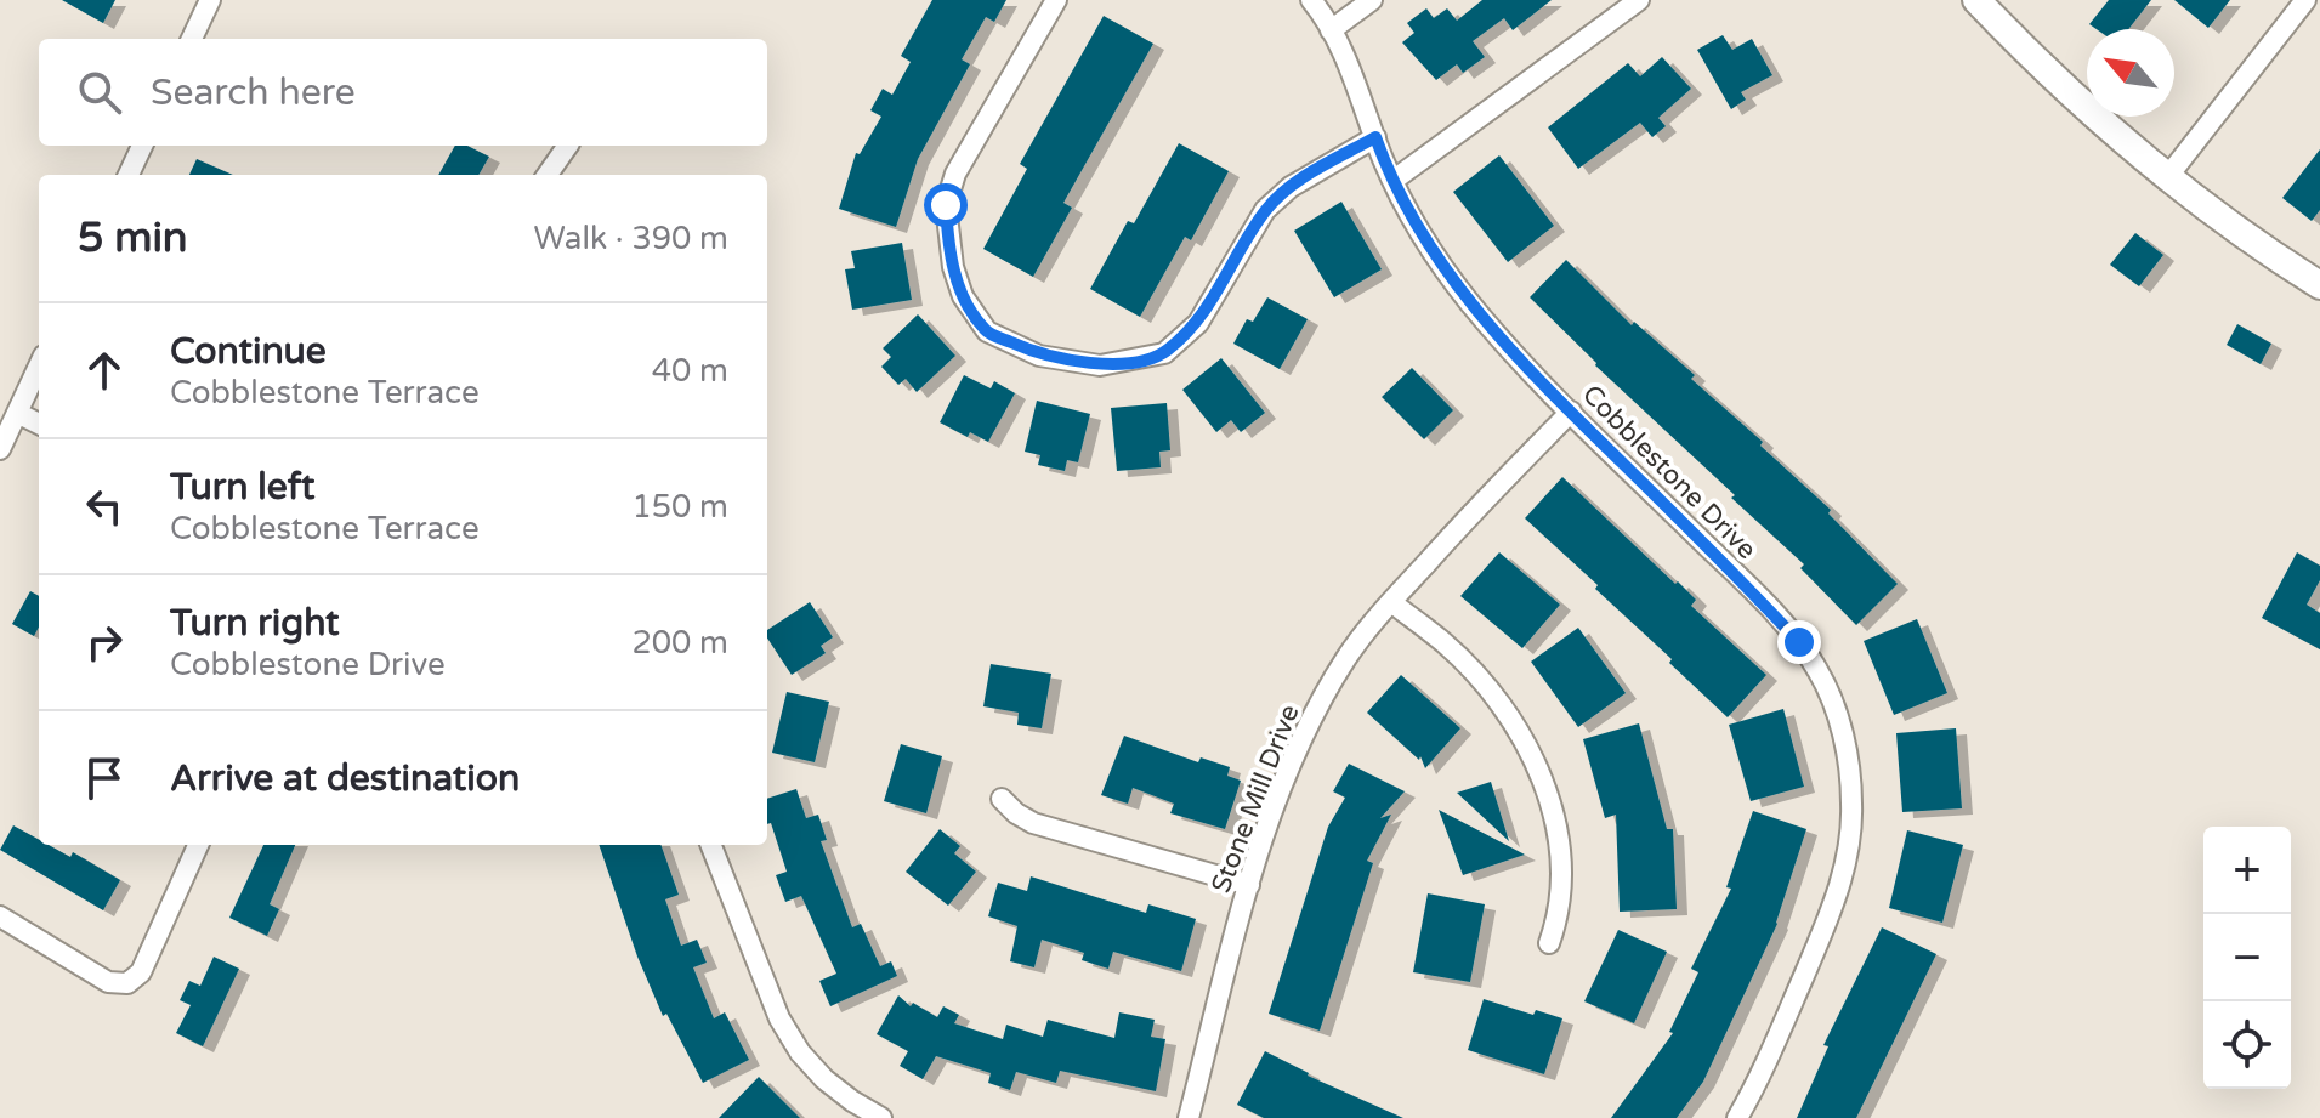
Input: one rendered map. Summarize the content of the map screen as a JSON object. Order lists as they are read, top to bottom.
{
  "streets": {
    "street": ["Cobblestone Drive", "Stone Mill Drive"]
  },
  "crossings": [
    ["Cobblestone Drive", "Stone Mill Drive"]
  ],
  "north": "top left",
  "page": {
    "search": "Search here",
    "heading": ["5 min", "Walk · 390 m"],
    "list": [
      ["Continue", "Cobblestone Terrace", "40 m"],
      ["Turn left", "Cobblestone Terrace", "150 m"],
      ["Turn right", "Cobblestone Drive", "200 m"],
      "Arrive at destination"
    ],
    "map_buttons": ["+", "−"]
  }
}
